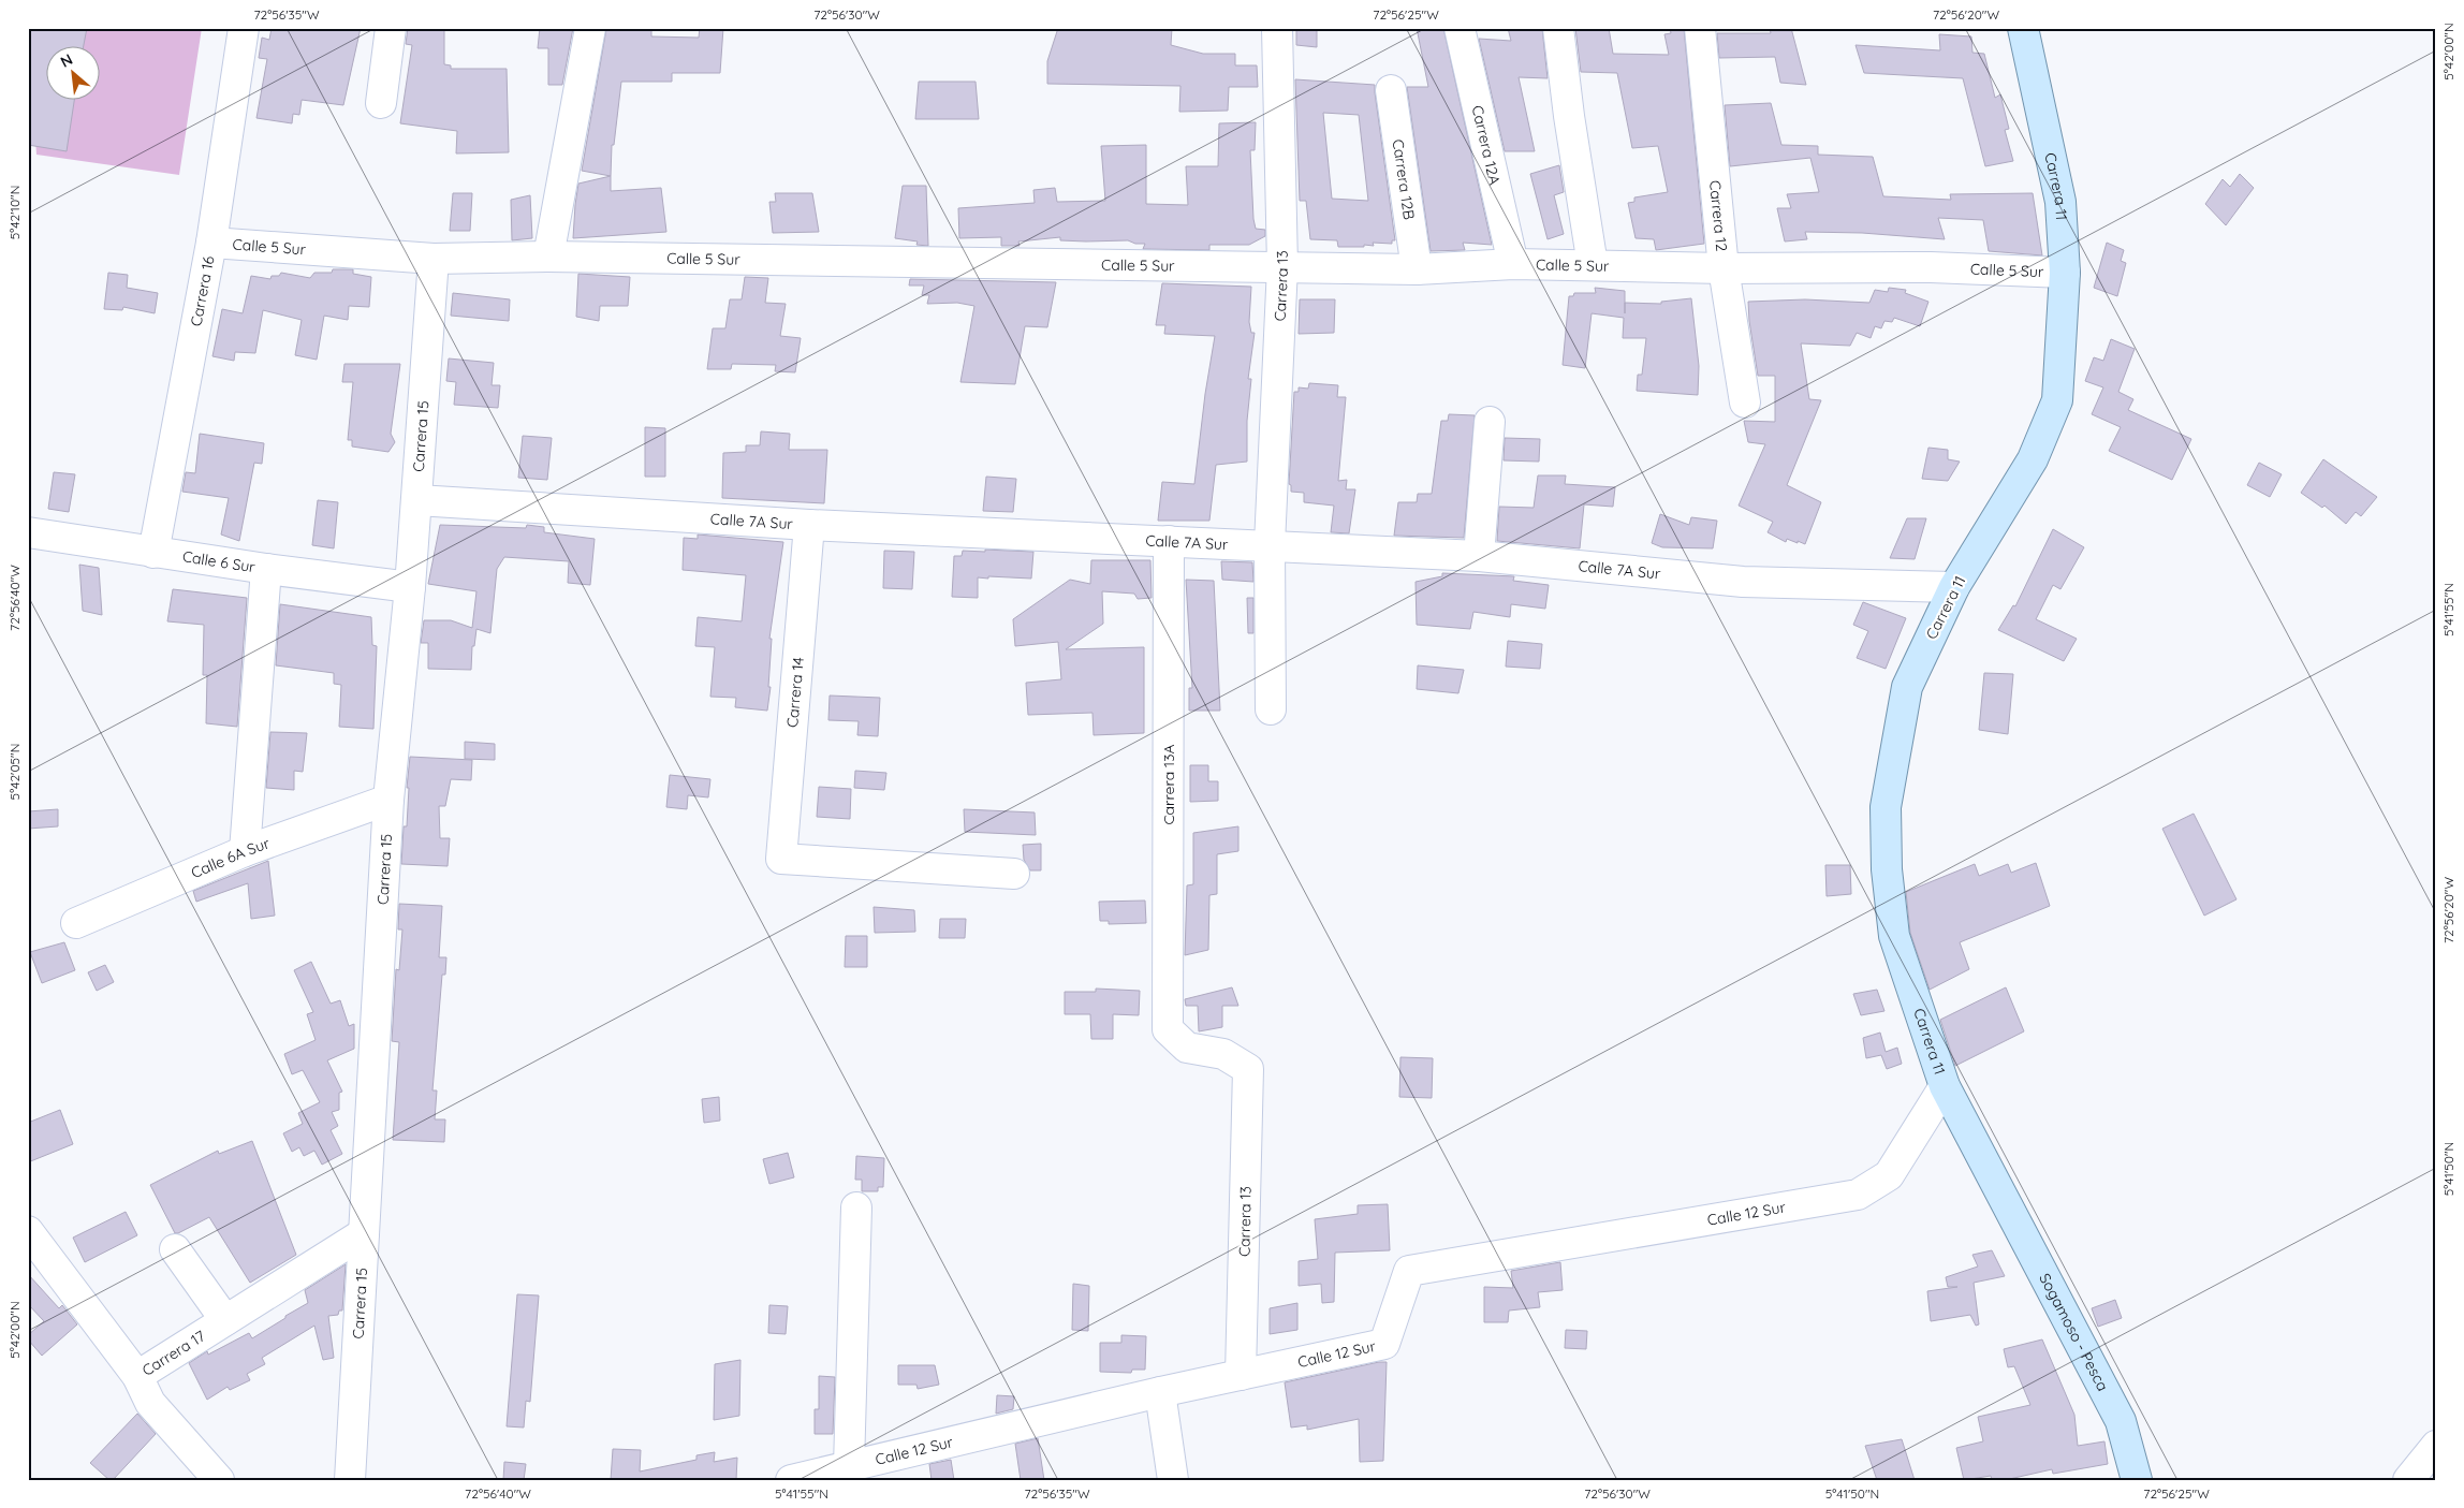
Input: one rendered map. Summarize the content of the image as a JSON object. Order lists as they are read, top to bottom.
{
  "streets": {
    "main road": ["Carrera 11", "Sogamoso - Pesca"],
    "street": [
      "Carrera 12A",
      "Carrera 12B",
      "Carrera 12",
      "Calle 5 Sur",
      "Carrera 13",
      "Carrera 16",
      "Carrera 15",
      "Calle 7A Sur",
      "Calle 6 Sur",
      "Carrera 14",
      "Carrera 13A",
      "Calle 6A Sur",
      "Calle 12 Sur",
      "Carrera 17"
    ]
  },
  "crossings": [
    ["Carrera 12A", "Calle 5 Sur"],
    ["Carrera 12B", "Calle 5 Sur"],
    ["Carrera 11", "Calle 5 Sur"],
    ["Carrera 11", "Calle 7A Sur"],
    ["Carrera 11", "Calle 12 Sur"],
    ["Carrera 11", "Sogamoso - Pesca"],
    ["Carrera 12", "Calle 5 Sur"],
    ["Calle 5 Sur", "Carrera 13"],
    ["Calle 5 Sur", "Carrera 16"],
    ["Calle 5 Sur", "Carrera 15"],
    ["Carrera 13", "Calle 7A Sur"],
    ["Carrera 13", "Carrera 13A"],
    ["Carrera 13", "Calle 12 Sur"],
    ["Carrera 16", "Calle 6 Sur"],
    ["Carrera 15", "Calle 7A Sur"],
    ["Carrera 15", "Calle 6 Sur"],
    ["Carrera 15", "Calle 6A Sur"],
    ["Carrera 15", "Carrera 17"],
    ["Calle 7A Sur", "Carrera 14"],
    ["Calle 7A Sur", "Carrera 13A"]
  ],
  "north": "top left",
  "coordinates": [
    "72°56'35\"W",
    "72°56'30\"W",
    "72°56'25\"W",
    "72°56'20\"W",
    "5°42'00\"N",
    "5°42'10\"N",
    "72°56'40\"W",
    "5°41'55\"N",
    "5°42'05\"N",
    "5°41'50\"N"
  ]
}
